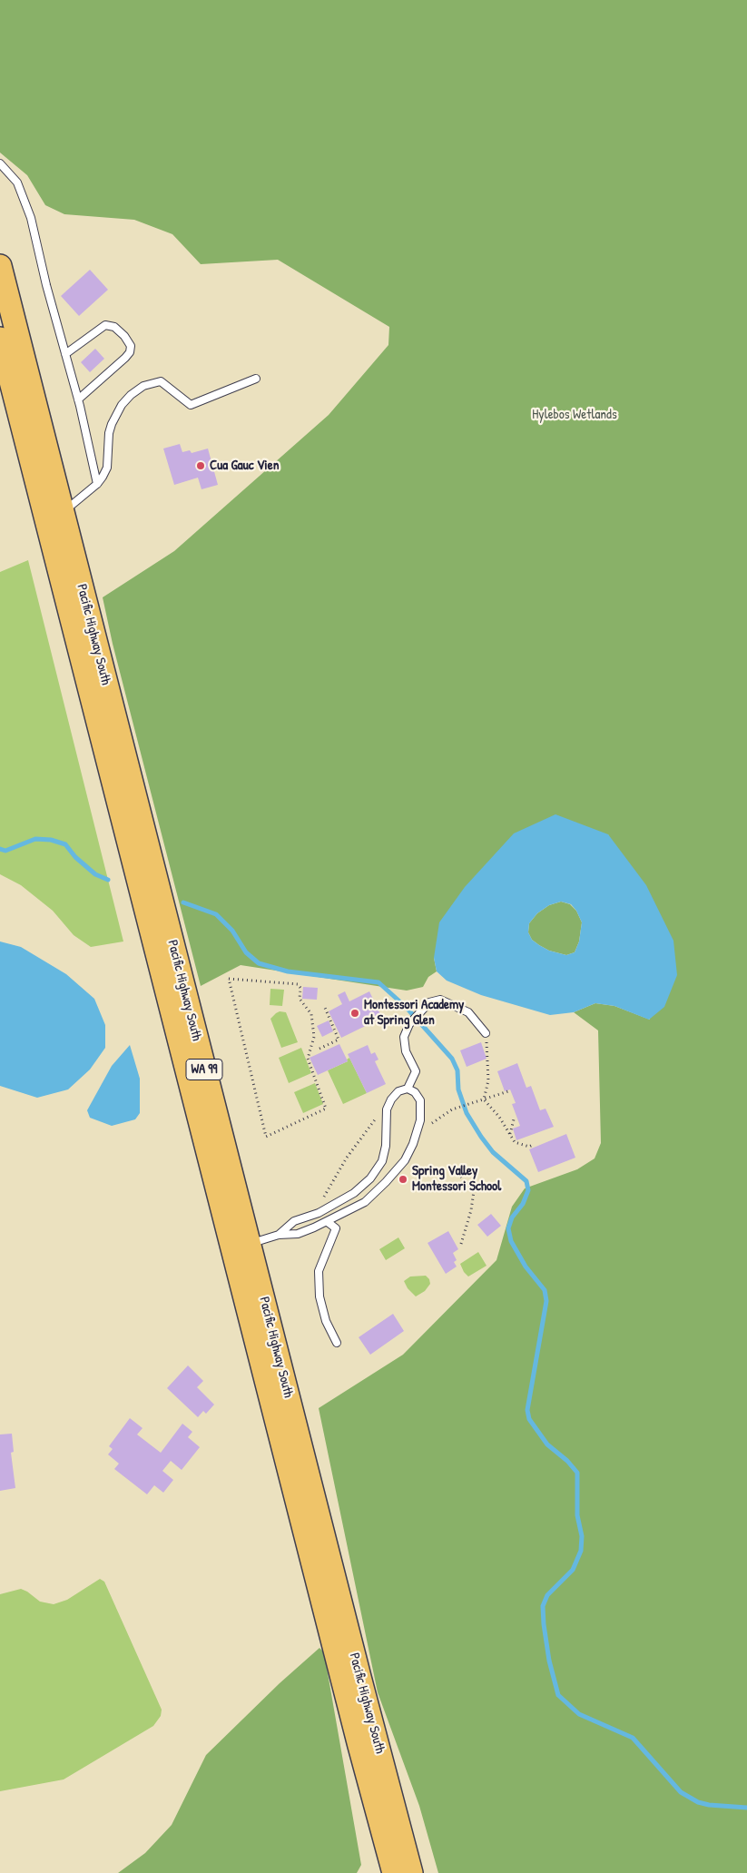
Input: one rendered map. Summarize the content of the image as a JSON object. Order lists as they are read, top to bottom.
{
  "streets": {
    "main road": ["Pacific Highway South", "WA 99"]
  },
  "parks": ["Hylebos Wetlands"],
  "places": ["Cua Gauc Vien", "Montessori Academy at Spring Glen", "Spring Valley Montessori School"]
}
